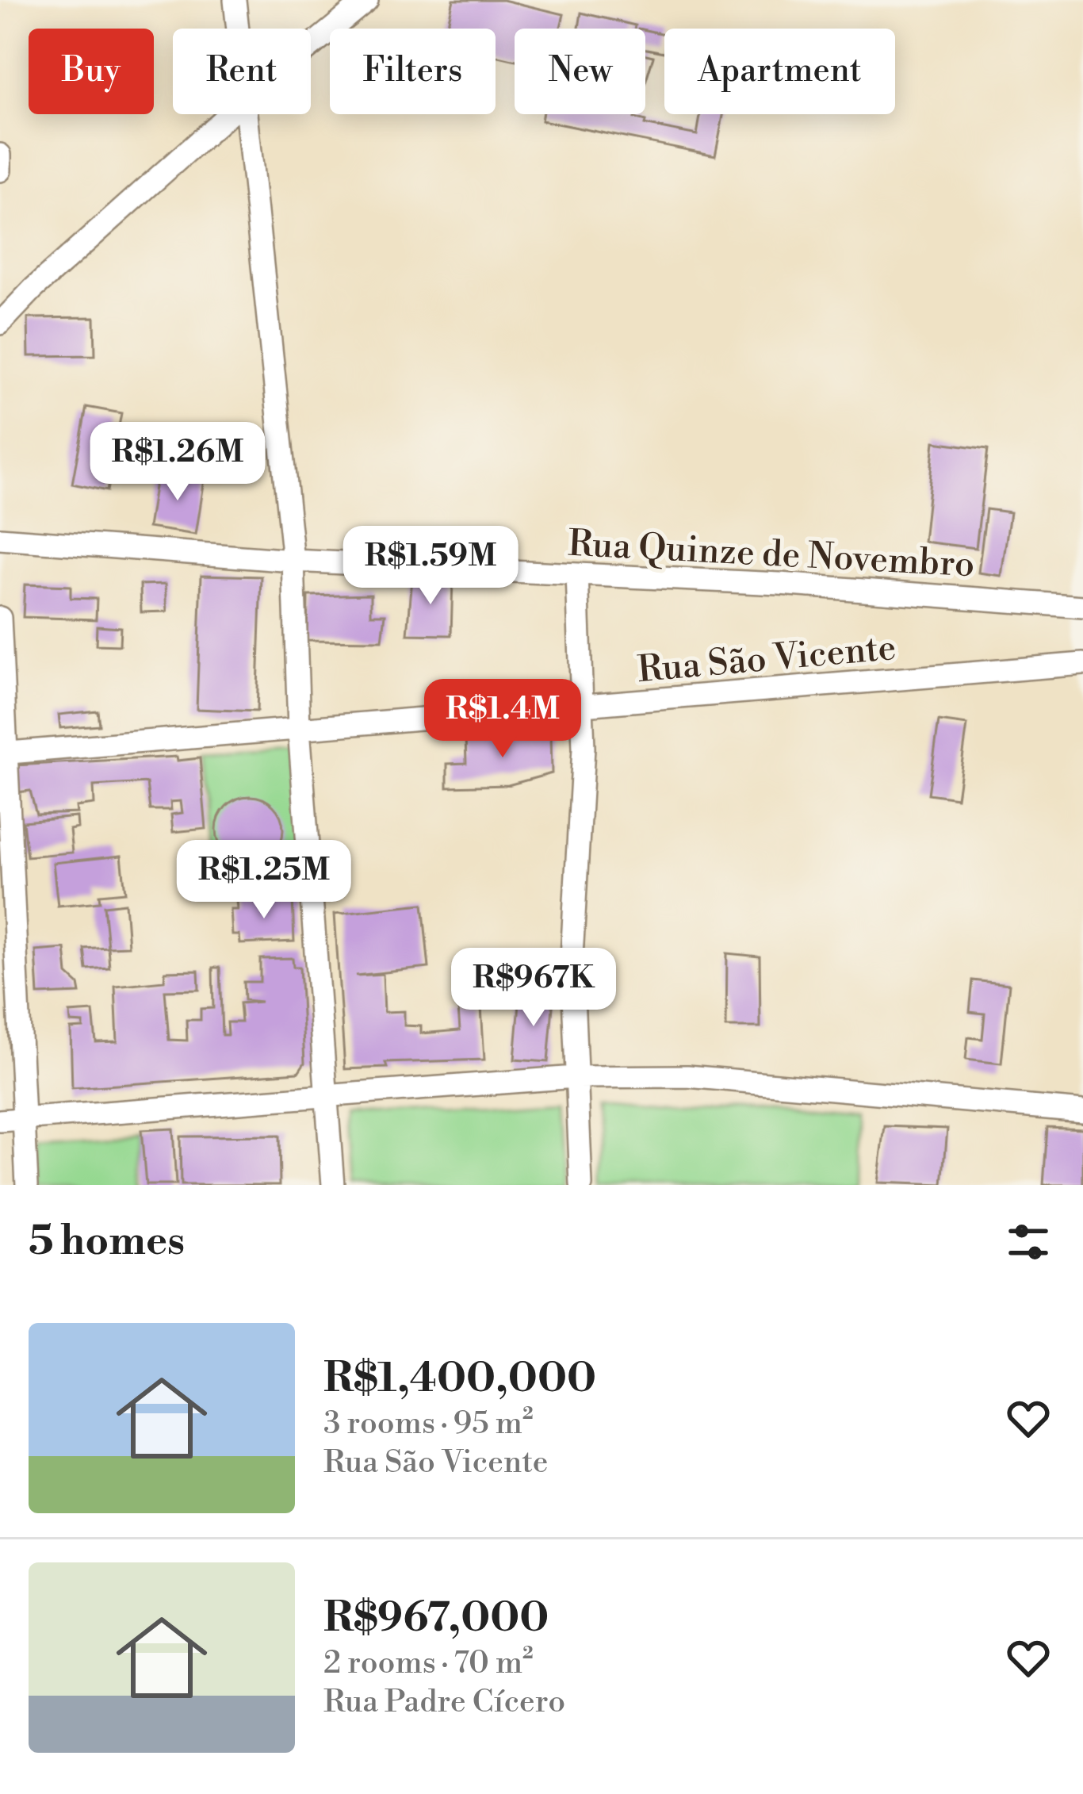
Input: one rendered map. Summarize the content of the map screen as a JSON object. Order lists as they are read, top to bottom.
{
  "streets": {
    "street": ["Rua Quinze de Novembro", "Rua São Vicente"]
  },
  "page": {
    "chip": [
      "Buy",
      "Rent",
      "Filters",
      "New",
      "Apartment"
    ],
    "price": [
      "R$1.26M",
      "R$1.59M",
      "R$1.4M",
      "R$1.25M",
      "R$967K"
    ],
    "heading": "5 homes",
    "list": [
      {
        "name": "R$1,400,000",
        "note": "3 rooms · 95 m² · Rua São Vicente"
      },
      {
        "name": "R$967,000",
        "note": "2 rooms · 70 m² · Rua Padre Cícero"
      }
    ]
  }
}
